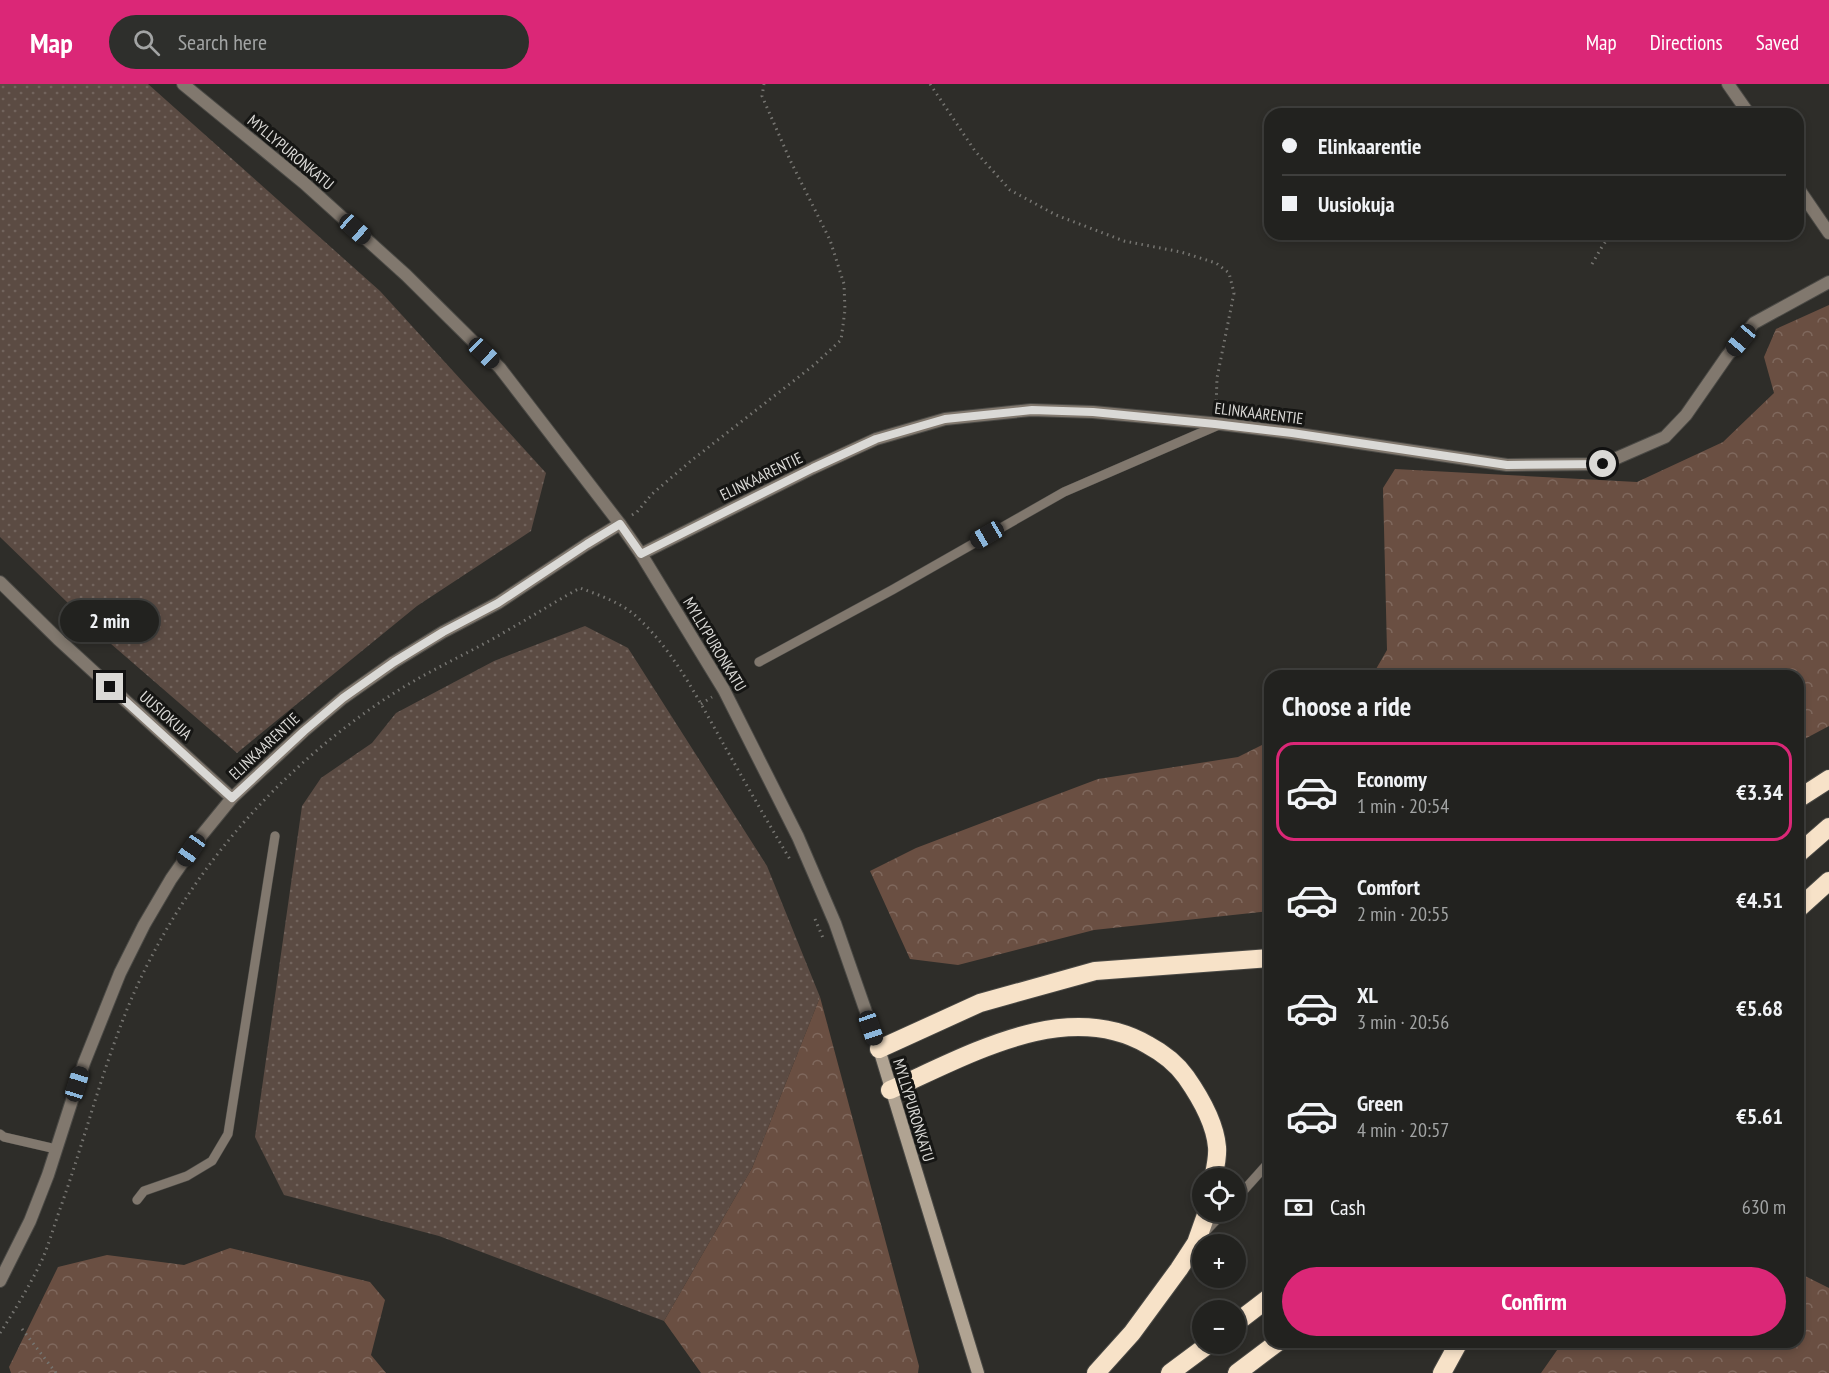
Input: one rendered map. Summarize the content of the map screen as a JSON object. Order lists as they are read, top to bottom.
{
  "streets": {
    "main road": ["MYLLYPURONKATU"],
    "street": ["ELINKAARENTIE", "UUSIOKUJA"]
  },
  "crossings": [
    ["MYLLYPURONKATU", "ELINKAARENTIE"],
    ["ELINKAARENTIE", "UUSIOKUJA"]
  ],
  "page": {
    "header": "Map",
    "search": "Search here",
    "nav": ["Map", "Directions", "Saved"],
    "banner": ["Elinkaarentie", "Uusiokuja"],
    "bubble": "2 min",
    "heading": "Choose a ride",
    "list": [
      {
        "name": "Economy",
        "note": "1 min · 20:54",
        "value": "€3.34"
      },
      {
        "name": "Comfort",
        "note": "2 min · 20:55",
        "value": "€4.51"
      },
      {
        "name": "XL",
        "note": "3 min · 20:56",
        "value": "€5.68"
      },
      {
        "name": "Green",
        "note": "4 min · 20:57",
        "value": "€5.61"
      }
    ],
    "map_buttons": ["+", "−"],
    "pay": ["Cash", "630 m"],
    "buttons": "Confirm"
  }
}
